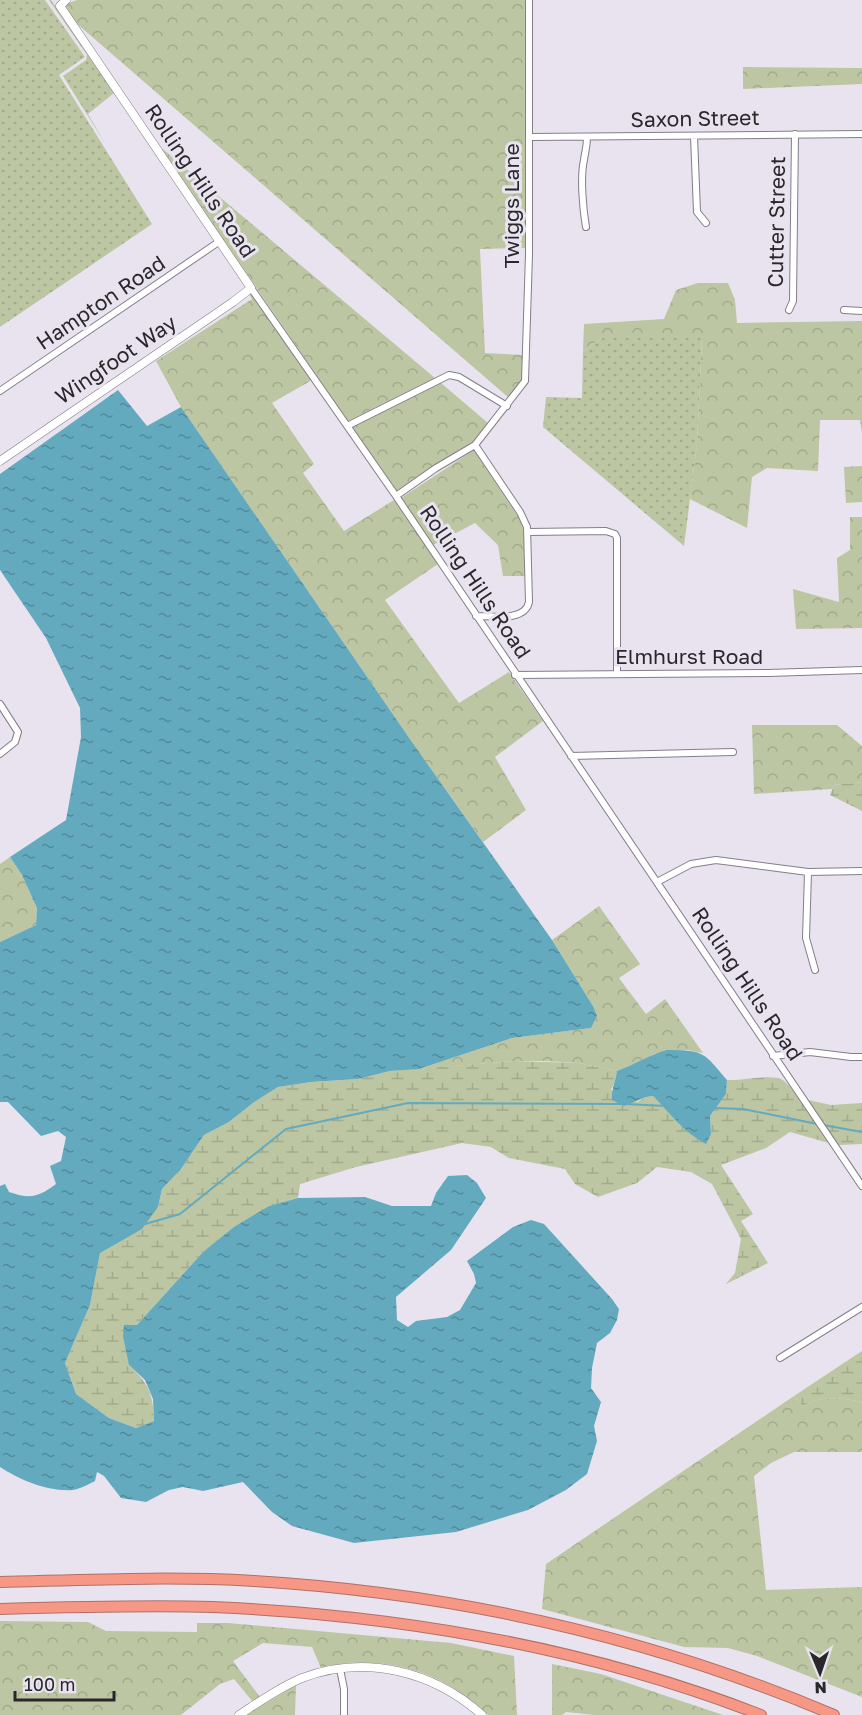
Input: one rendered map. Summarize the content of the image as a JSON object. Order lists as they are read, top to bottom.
{
  "streets": {
    "street": [
      "Saxon Street",
      "Rolling Hills Road",
      "Twiggs Lane",
      "Cutter Street",
      "Hampton Road",
      "Wingfoot Way",
      "Elmhurst Road"
    ]
  },
  "crossings": [
    ["Saxon Street", "Twiggs Lane"],
    ["Saxon Street", "Cutter Street"],
    ["Rolling Hills Road", "Twiggs Lane"],
    ["Rolling Hills Road", "Hampton Road"],
    ["Rolling Hills Road", "Wingfoot Way"],
    ["Rolling Hills Road", "Elmhurst Road"]
  ],
  "scale_bar": "100 m",
  "north": "bottom"
}
